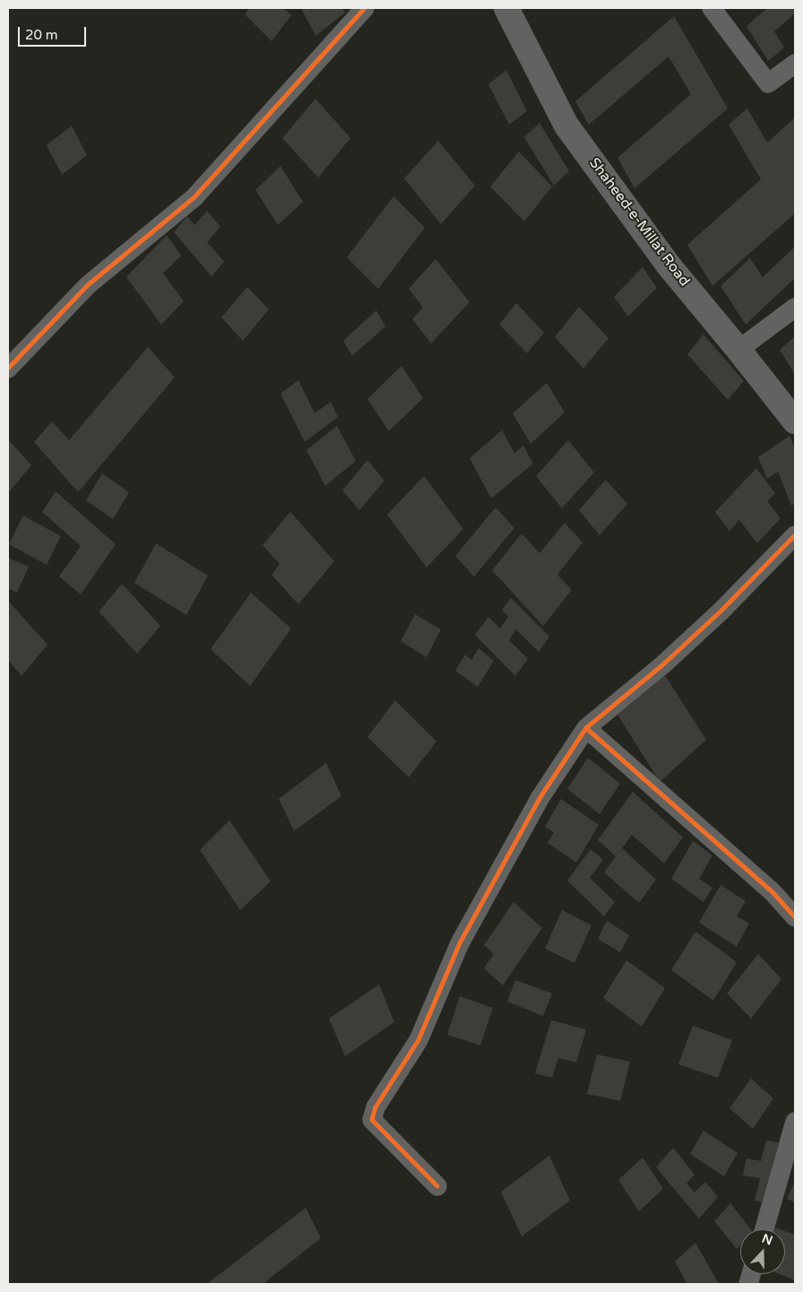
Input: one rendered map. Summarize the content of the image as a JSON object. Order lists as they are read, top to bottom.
{
  "streets": {
    "main road": ["Shaheed-e-Millat Road"]
  },
  "scale_bar": "20 m",
  "north": "top"
}
